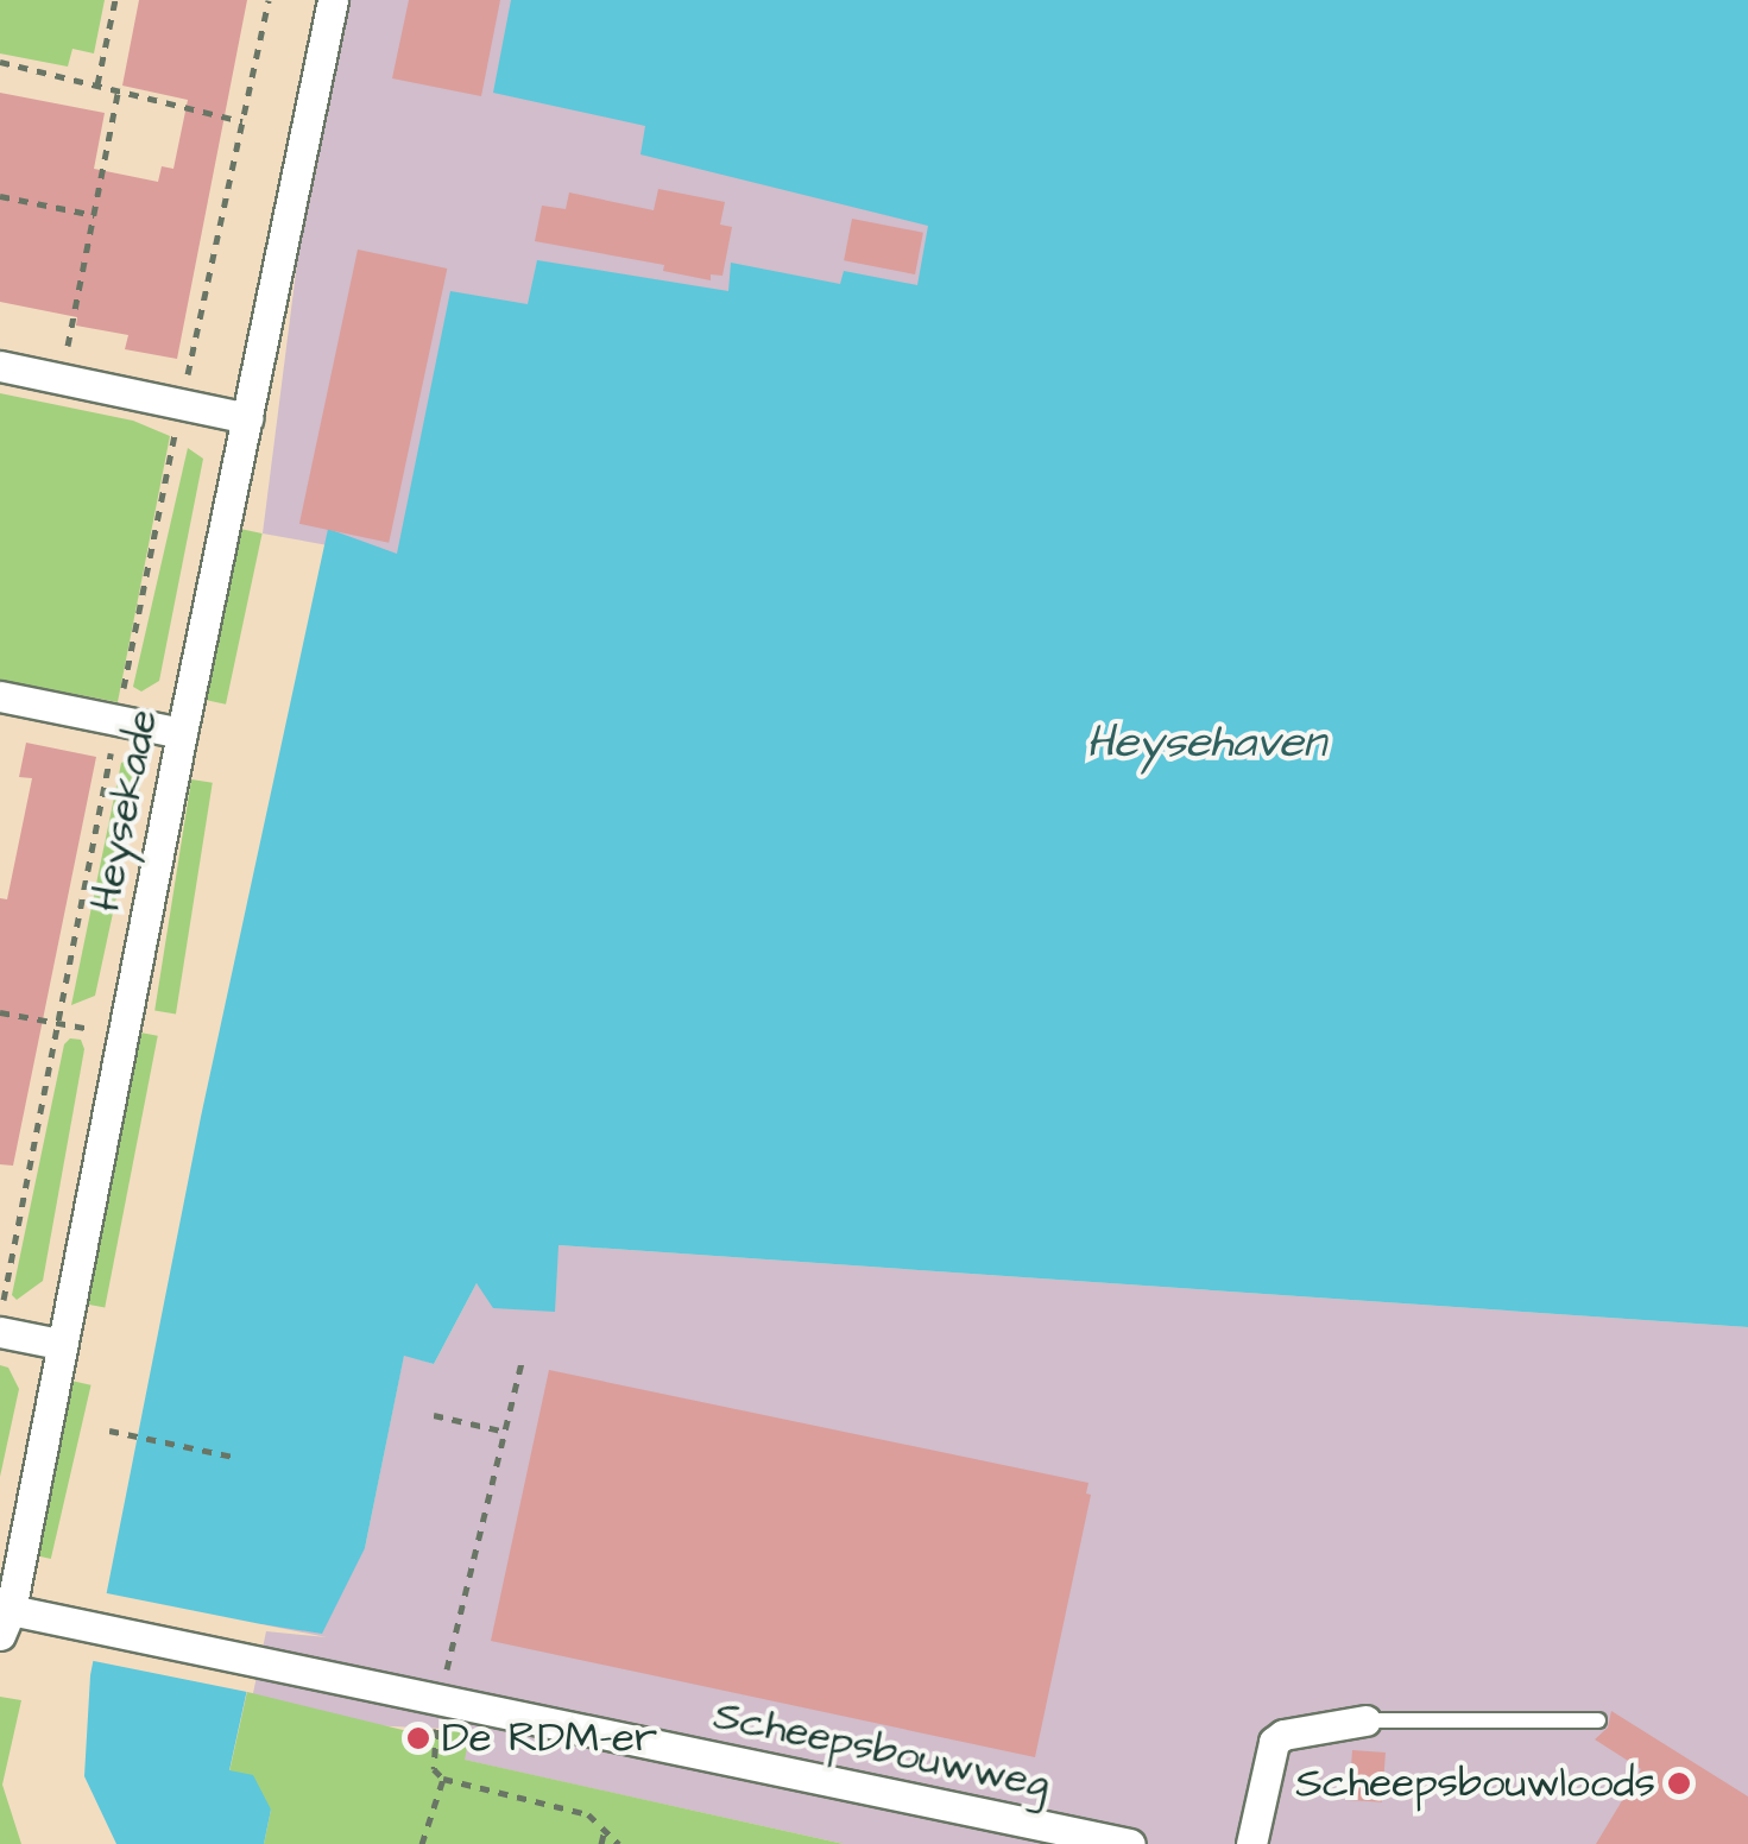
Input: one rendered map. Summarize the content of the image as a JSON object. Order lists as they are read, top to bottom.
{
  "streets": {
    "street": ["Heysekade", "Scheepsbouwweg"]
  },
  "crossings": [
    ["Heysekade", "Scheepsbouwweg"]
  ],
  "water": ["Heysehaven"],
  "places": ["De RDM-er", "Scheepsbouwloods"]
}
